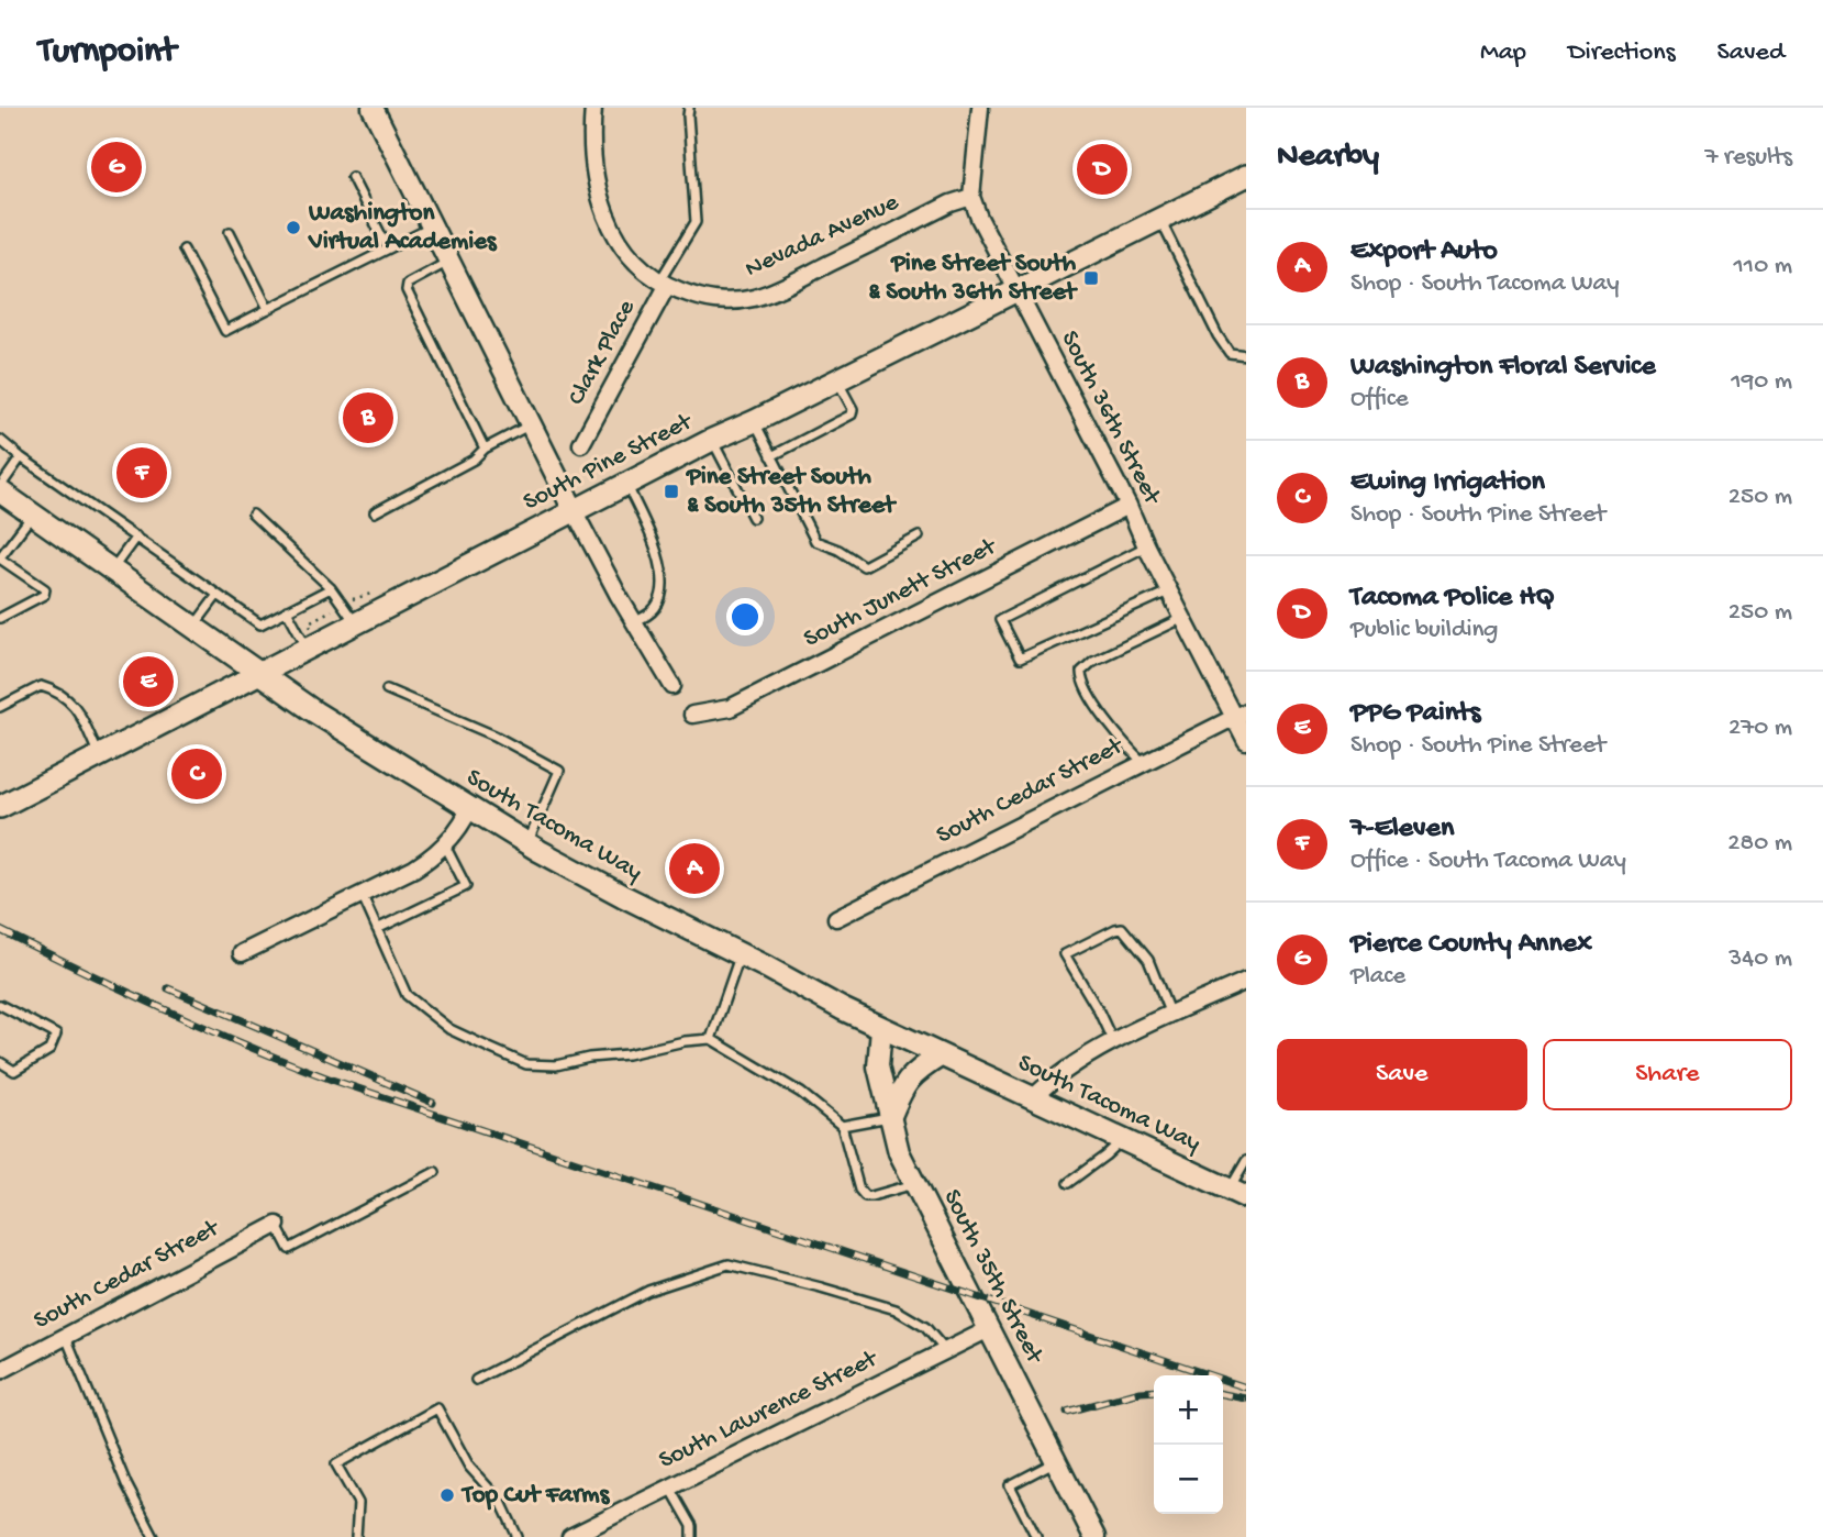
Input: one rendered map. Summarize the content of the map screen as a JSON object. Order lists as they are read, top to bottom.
{
  "streets": {
    "main road": ["South Pine Street", "South Tacoma Way"],
    "street": [
      "Nevada Avenue",
      "Clark Place",
      "South 36th Street",
      "South Junett Street",
      "South Cedar Street",
      "South 35th Street",
      "South Lawrence Street"
    ]
  },
  "crossings": [
    ["Nevada Avenue", "Clark Place"],
    ["Nevada Avenue", "South 36th Street"],
    ["South 36th Street", "South Pine Street"],
    ["South 36th Street", "South Junett Street"],
    ["South 36th Street", "South Cedar Street"],
    ["South Pine Street", "South Tacoma Way"],
    ["South Tacoma Way", "South 35th Street"],
    ["South 35th Street", "South Lawrence Street"]
  ],
  "places": {
    "other": ["Washington Virtual Academies", "Top Cut Farms"],
    "transit": ["Pine Street South & South 36th Street", "Pine Street South & South 35th Street"]
  },
  "page": {
    "header": "Turnpoint",
    "nav": ["Map", "Directions", "Saved"],
    "heading": ["Nearby", "7 results"],
    "pins": [
      "G",
      "D",
      "B",
      "F",
      "E",
      "C",
      "A"
    ],
    "list": [
      {
        "mark": "A",
        "name": "Export Auto",
        "note": "Shop · South Tacoma Way",
        "value": "110 m"
      },
      {
        "mark": "B",
        "name": "Washington Floral Service",
        "note": "Office",
        "value": "190 m"
      },
      {
        "mark": "C",
        "name": "Ewing Irrigation",
        "note": "Shop · South Pine Street",
        "value": "250 m"
      },
      {
        "mark": "D",
        "name": "Tacoma Police HQ",
        "note": "Public building",
        "value": "250 m"
      },
      {
        "mark": "E",
        "name": "PPG Paints",
        "note": "Shop · South Pine Street",
        "value": "270 m"
      },
      {
        "mark": "F",
        "name": "7-Eleven",
        "note": "Office · South Tacoma Way",
        "value": "280 m"
      },
      {
        "mark": "G",
        "name": "Pierce County Annex",
        "note": "Place",
        "value": "340 m"
      }
    ],
    "buttons": ["Save", "Share"],
    "map_buttons": ["+", "−"]
  }
}
